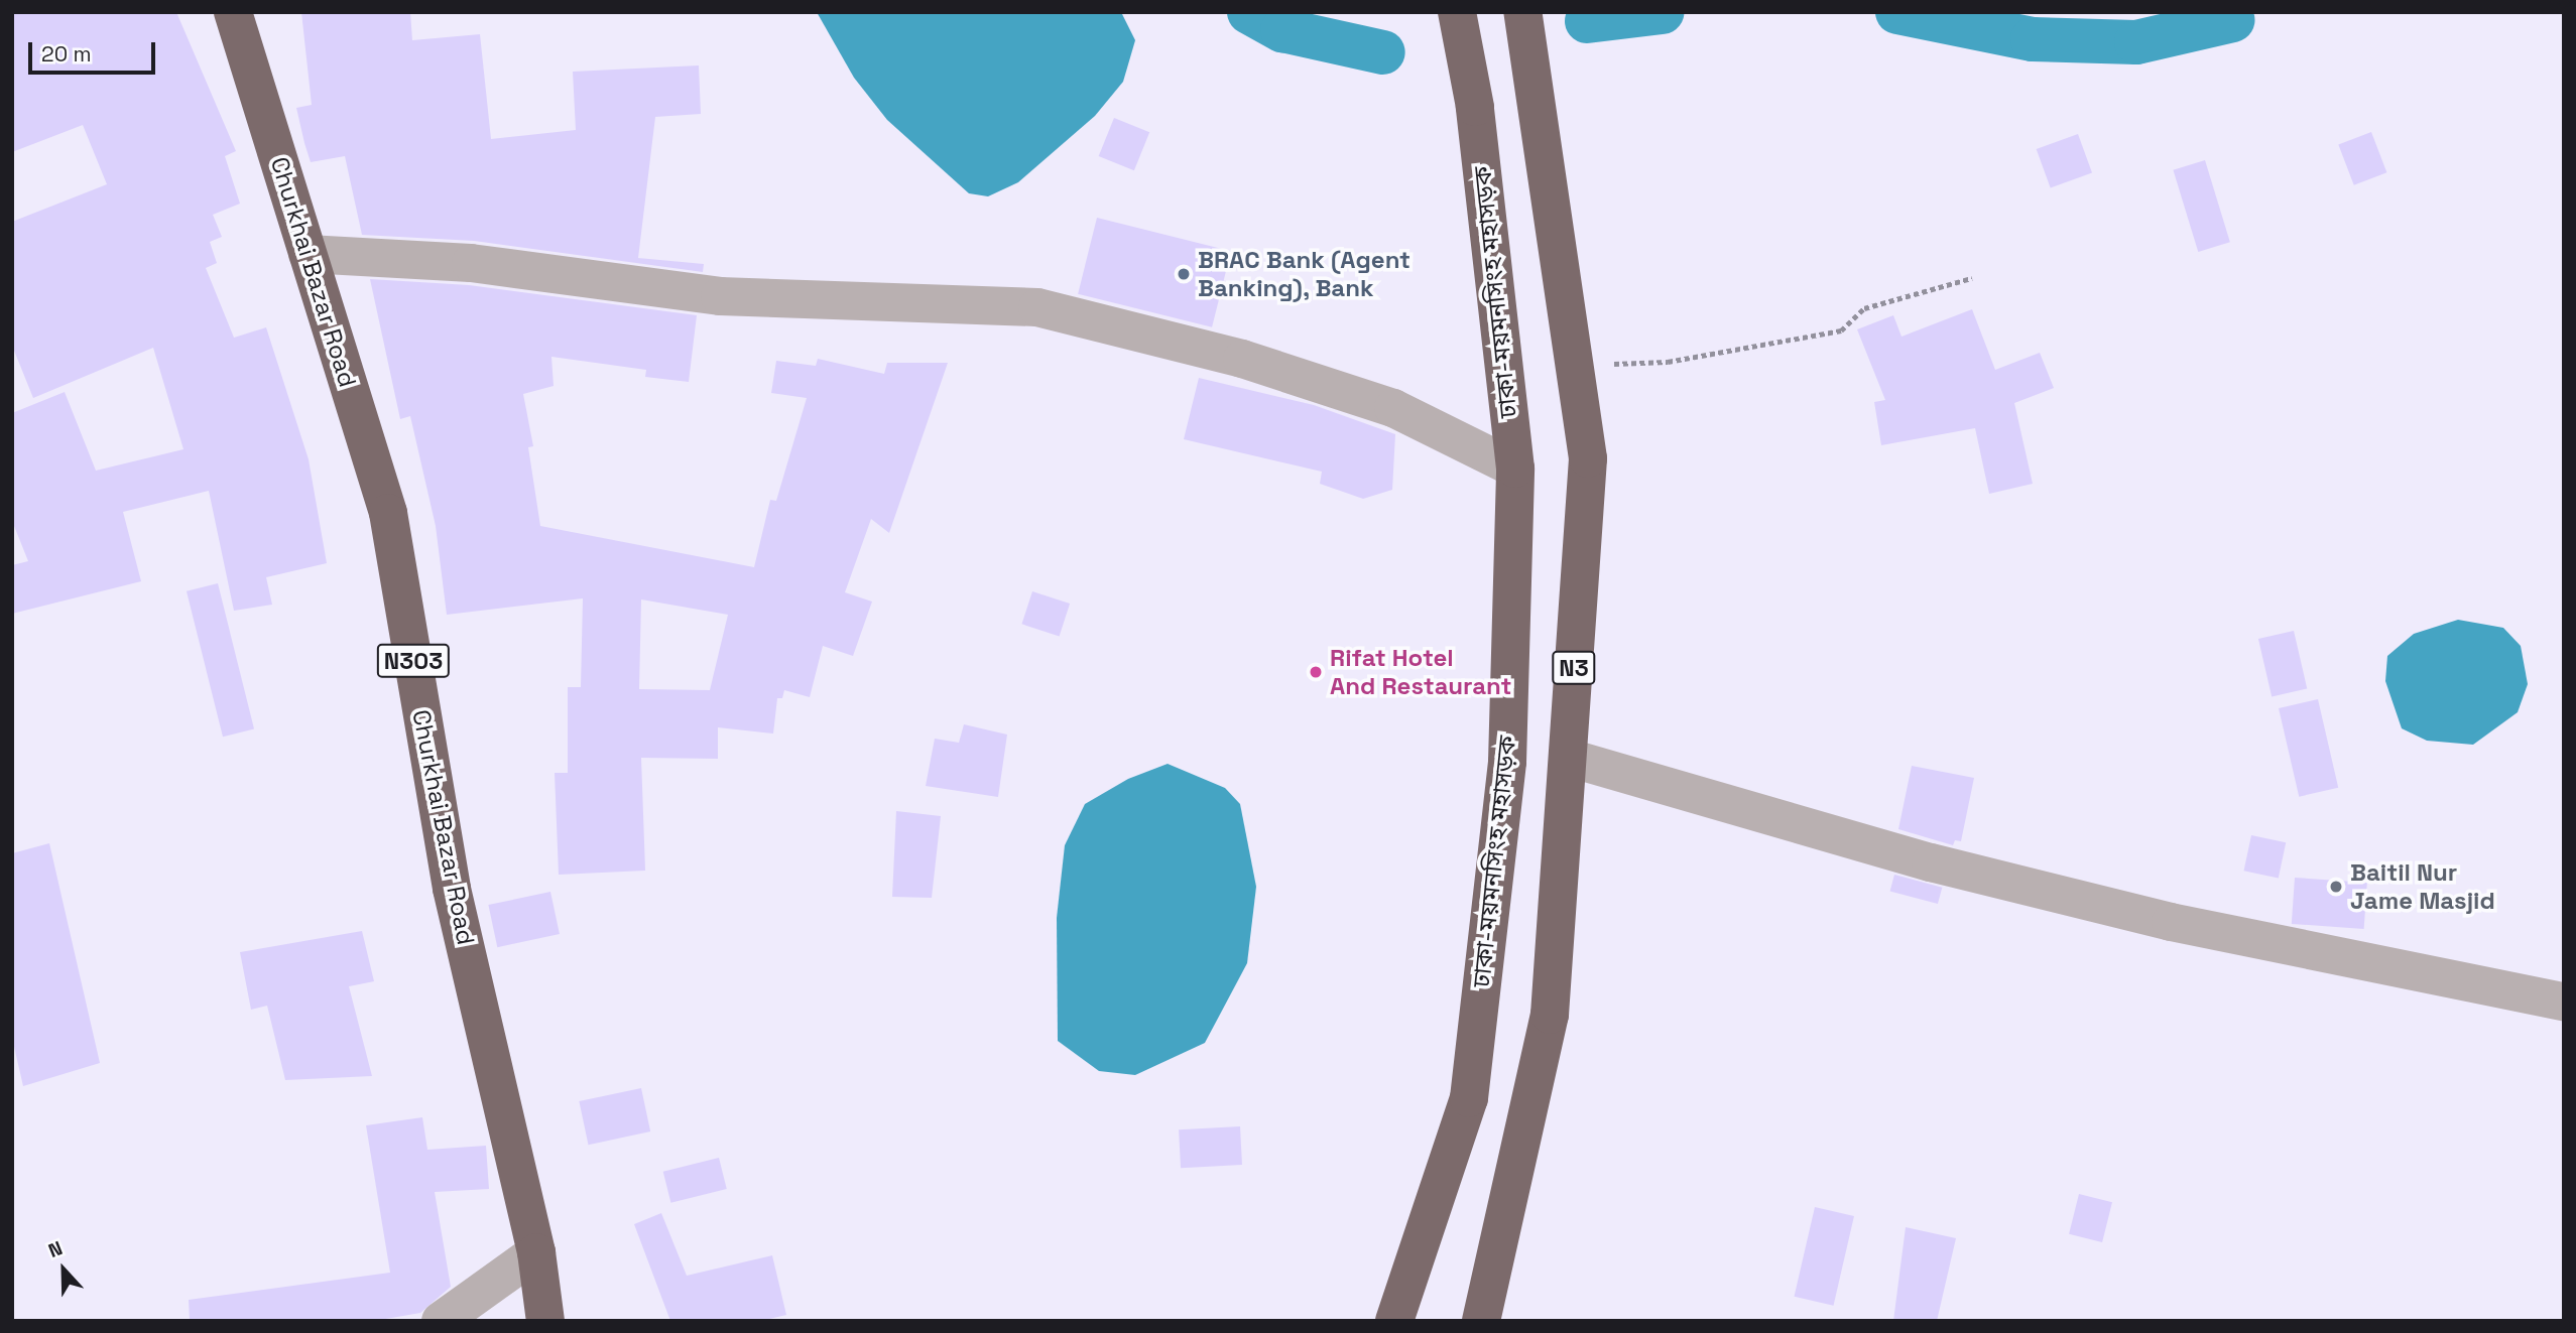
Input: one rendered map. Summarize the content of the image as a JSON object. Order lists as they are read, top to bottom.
{
  "streets": {
    "highway": [
      "Churkhai Bazar Road",
      "ঢাকা-ময়মনসিংহ মহাসড়ক",
      "N303",
      "N3"
    ]
  },
  "places": ["BRAC Bank (Agent Banking), Bank", "Rifat Hotel And Restaurant", "Baitil Nur Jame Masjid"],
  "scale_bar": "20 m",
  "north": "top"
}
